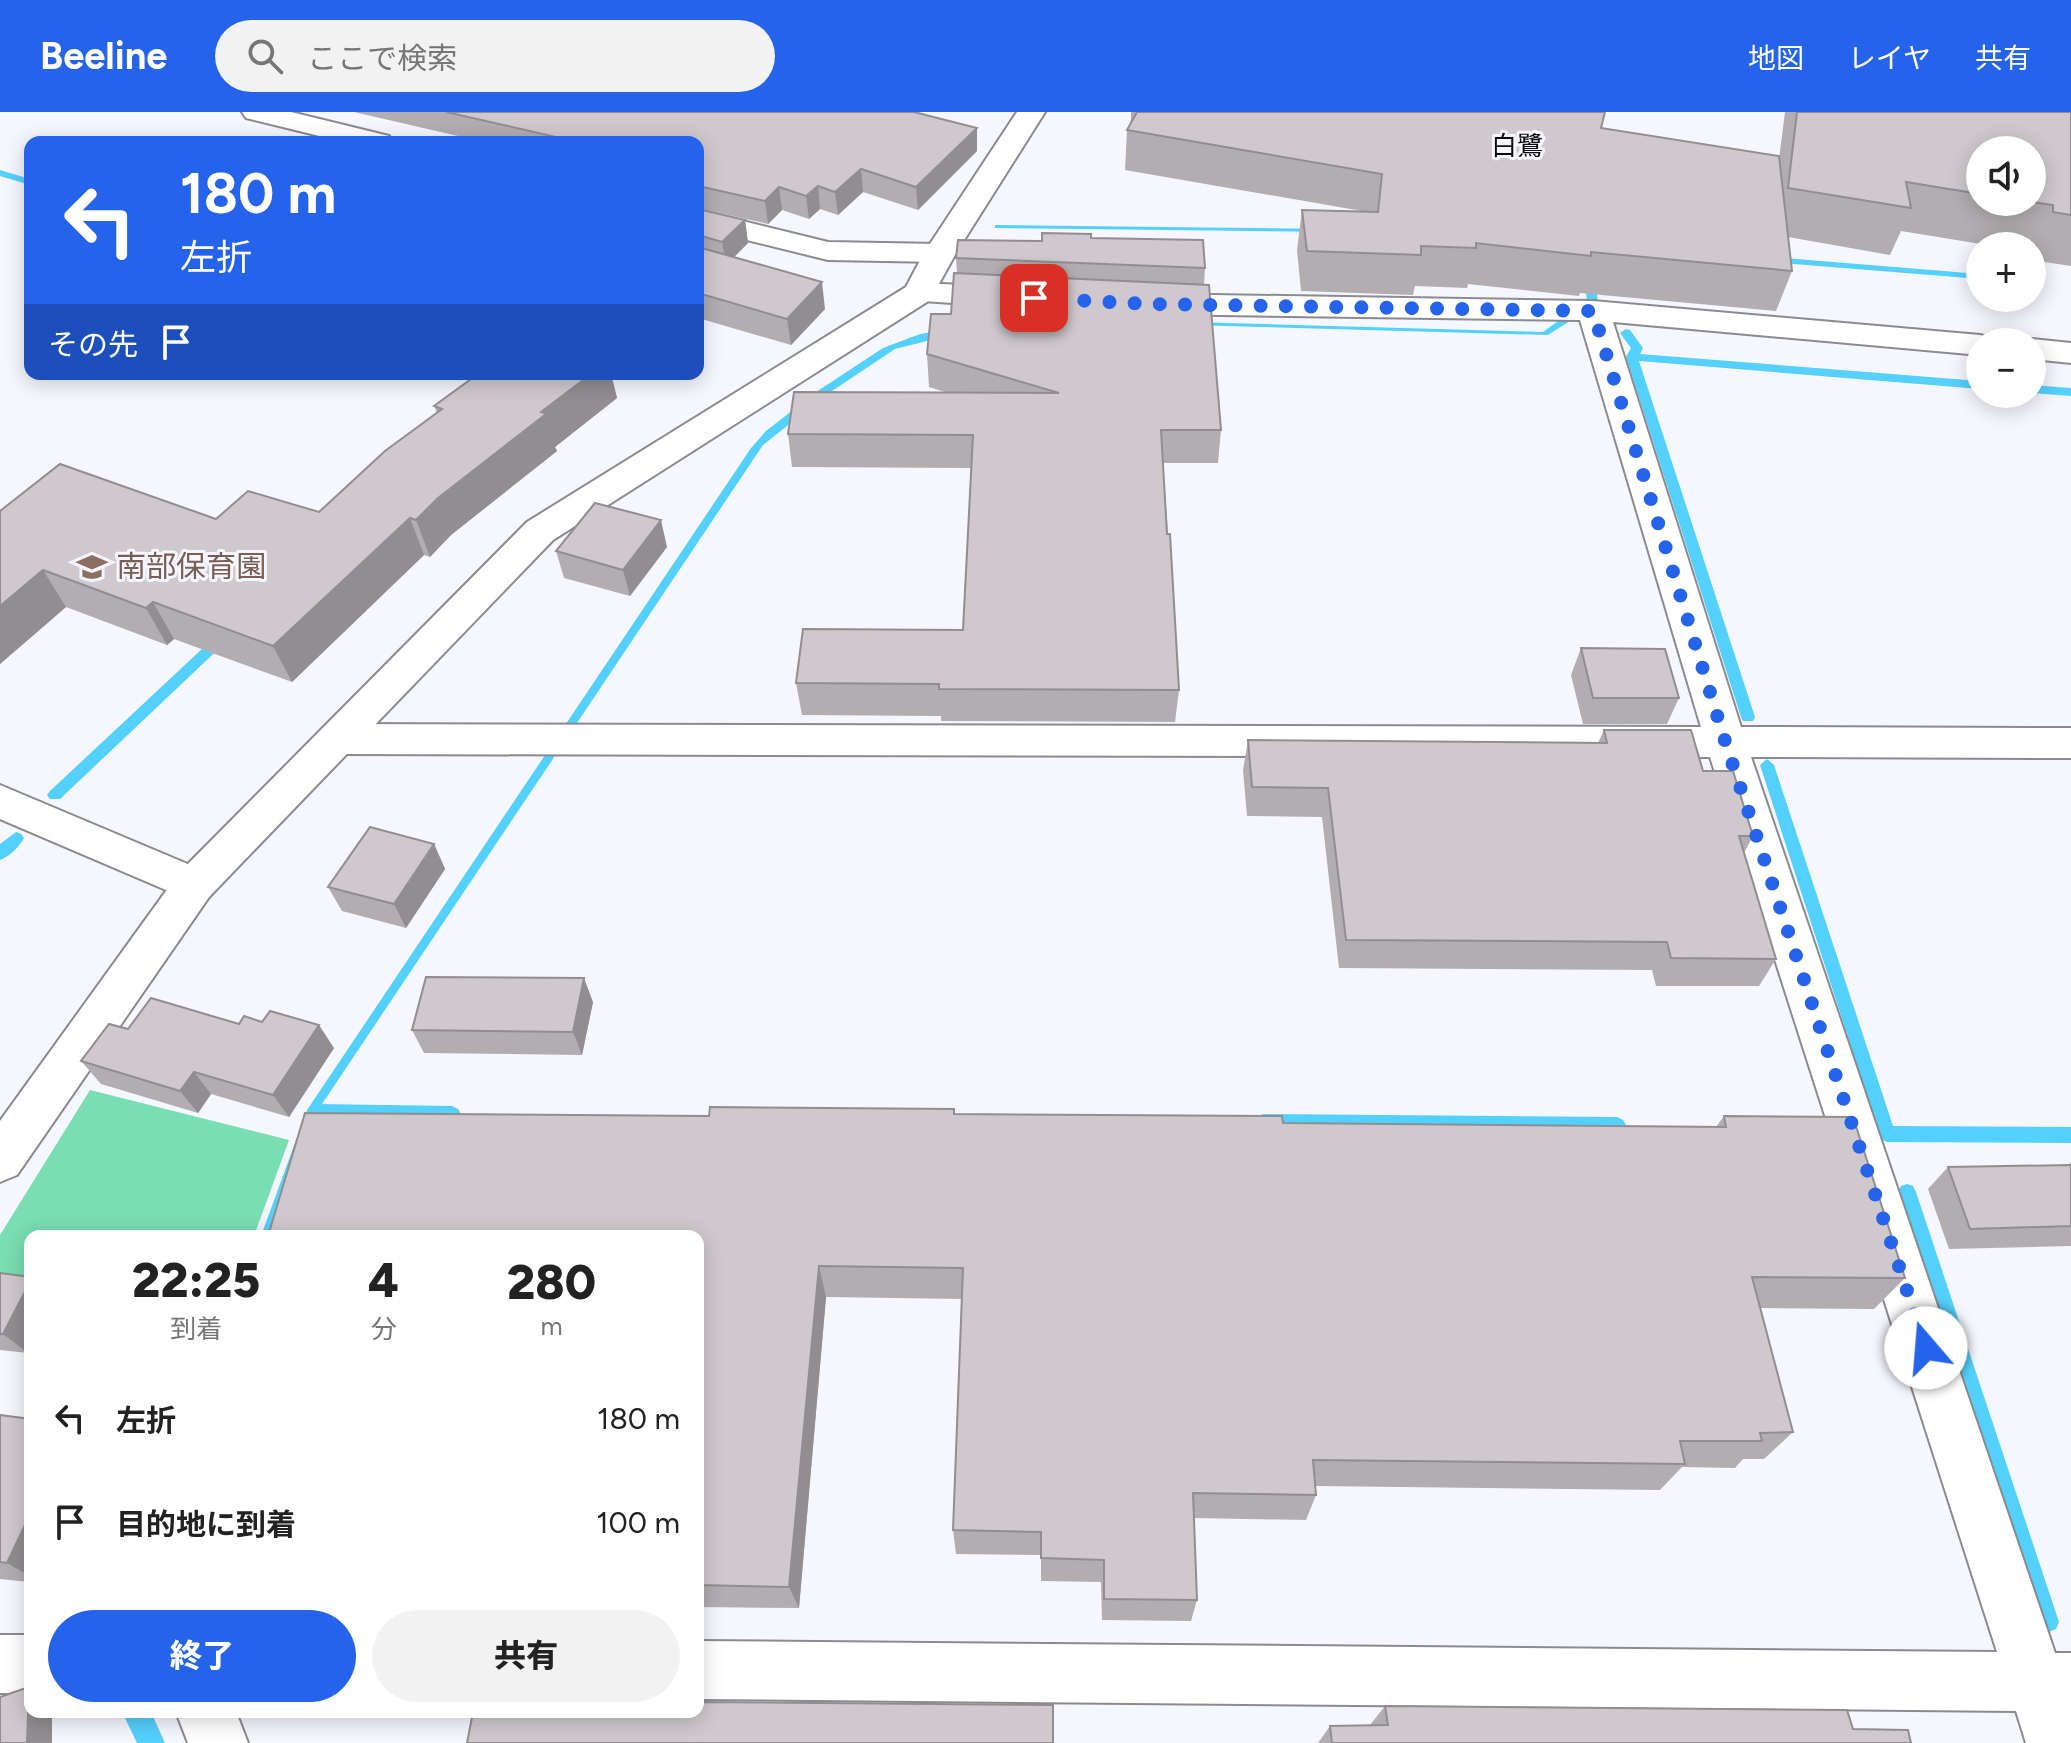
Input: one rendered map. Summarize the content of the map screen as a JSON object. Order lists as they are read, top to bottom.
{
  "districts": ["白鷺"],
  "places": {
    "school or university": ["南部保育園"]
  },
  "page": {
    "header": "Beeline",
    "search": "ここで検索",
    "nav": ["地図", "レイヤ", "共有"],
    "map_buttons": ["+", "−"],
    "turn": ["180 m", "左折"],
    "then": "その先",
    "eta": [
      "22:25",
      "到着",
      "4",
      "分",
      "280",
      "m"
    ],
    "list": [
      {
        "name": "左折",
        "value": "180 m"
      },
      {
        "name": "目的地に到着",
        "value": "100 m"
      }
    ],
    "buttons": ["終了", "共有"]
  }
}
